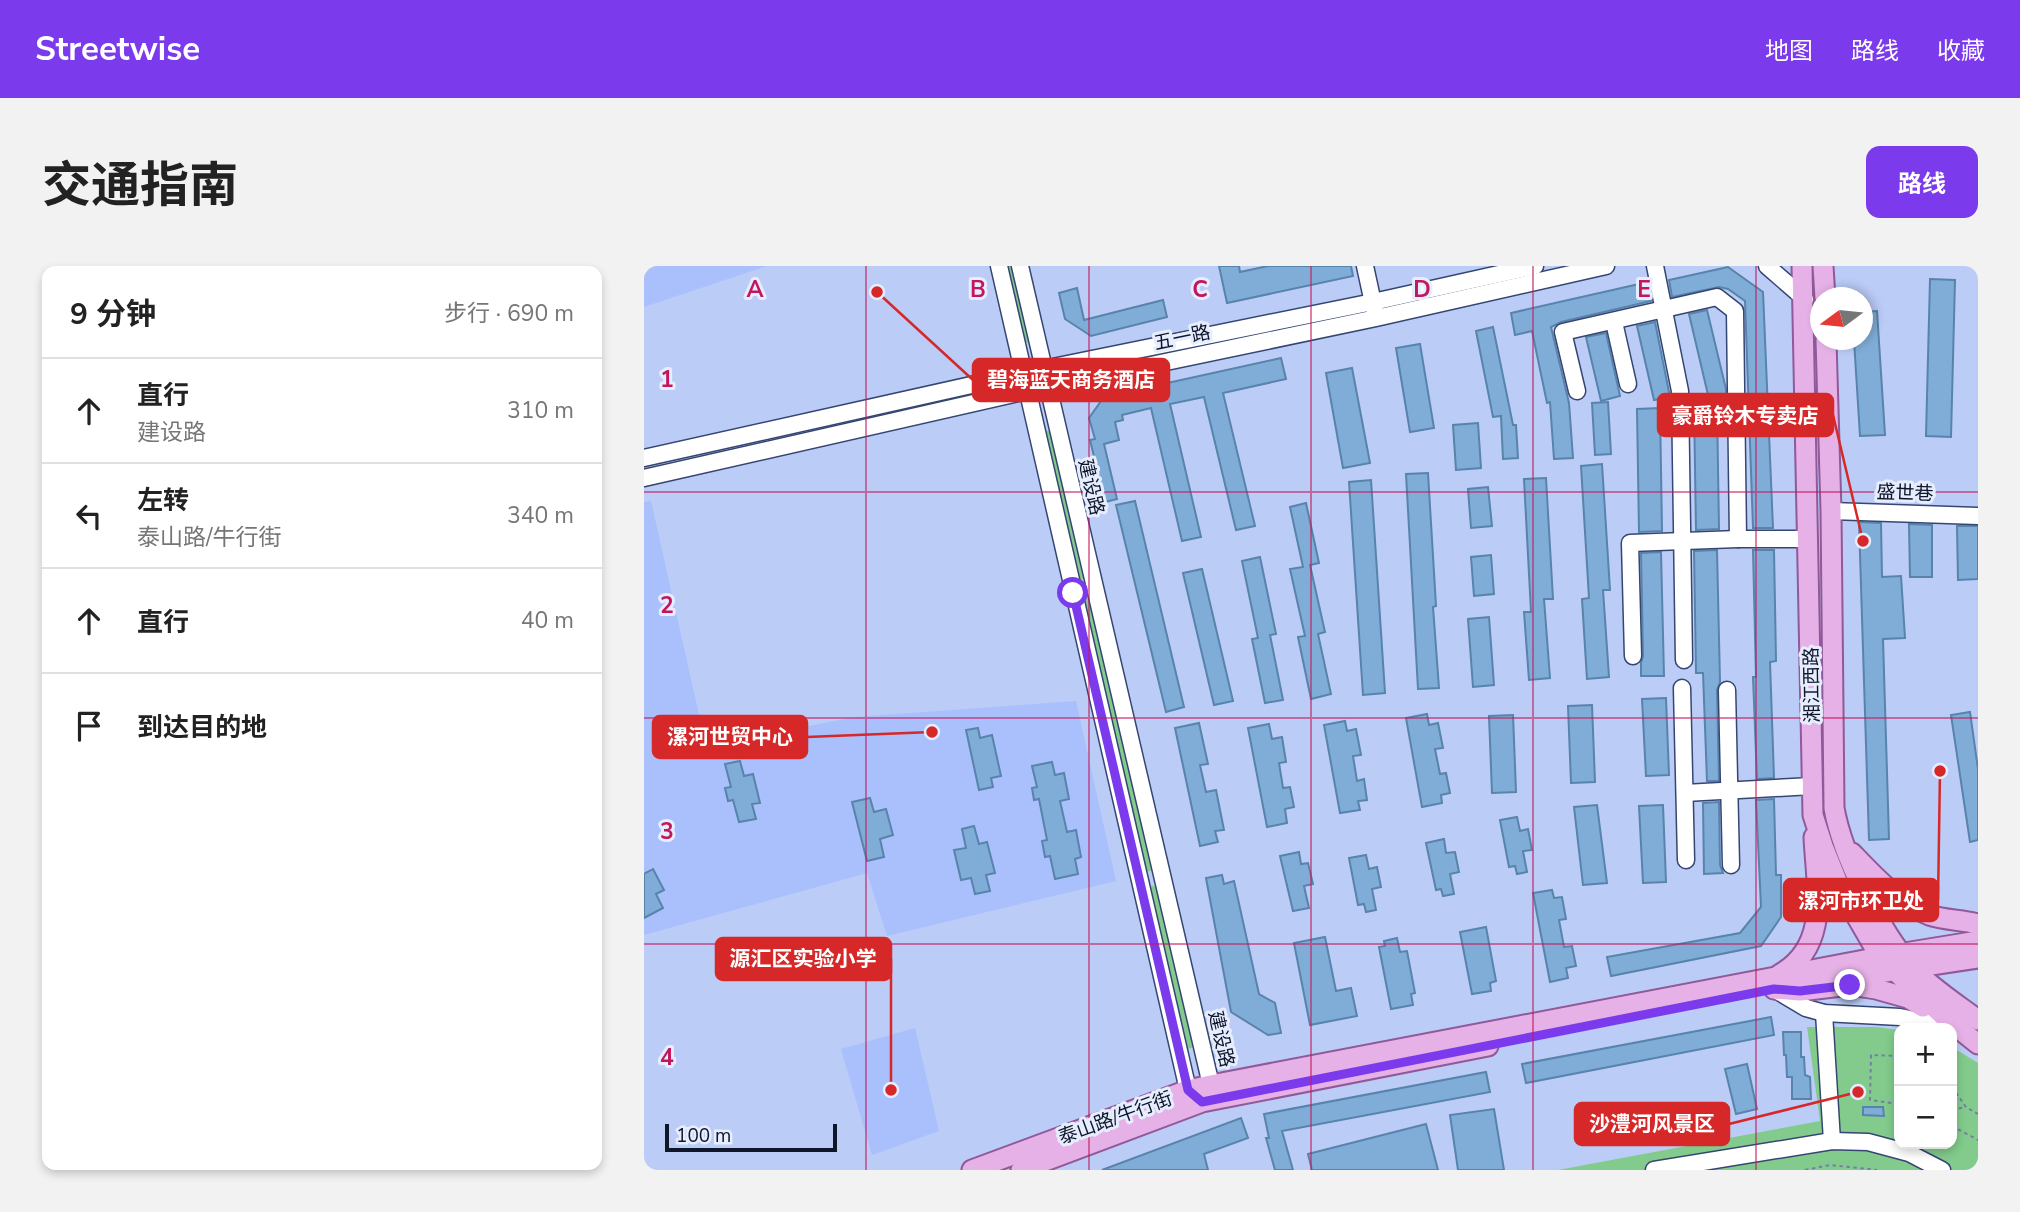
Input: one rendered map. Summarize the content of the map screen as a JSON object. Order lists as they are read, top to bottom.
{
  "streets": {
    "main road": ["湘江西路", "泰山路/牛行街"],
    "street": ["五一路", "建设路", "盛世巷"]
  },
  "crossings": [
    ["五一路", "建设路"],
    ["建设路", "泰山路/牛行街"],
    ["盛世巷", "湘江西路"],
    ["湘江西路", "泰山路/牛行街"]
  ],
  "places": [
    "碧海蓝天商务酒店",
    "豪爵铃木专卖店",
    "漯河世贸中心",
    "漯河市环卫处",
    "源汇区实验小学",
    "沙澧河风景区"
  ],
  "scale_bar": "100 m",
  "north": "left",
  "page": {
    "header": "Streetwise",
    "nav": ["地图", "路线", "收藏"],
    "title": "交通指南",
    "buttons": "路线",
    "heading": ["9 分钟", "步行 · 690 m"],
    "list": [
      ["直行", "建设路", "310 m"],
      ["左转", "泰山路/牛行街", "340 m"],
      ["直行", "40 m"],
      "到达目的地"
    ],
    "map_buttons": ["+", "−"],
    "scale": "100 m"
  },
  "grid": {
    "columns": [
      "A",
      "B",
      "C",
      "D",
      "E"
    ],
    "rows": [
      "1",
      "2",
      "3",
      "4"
    ]
  }
}
